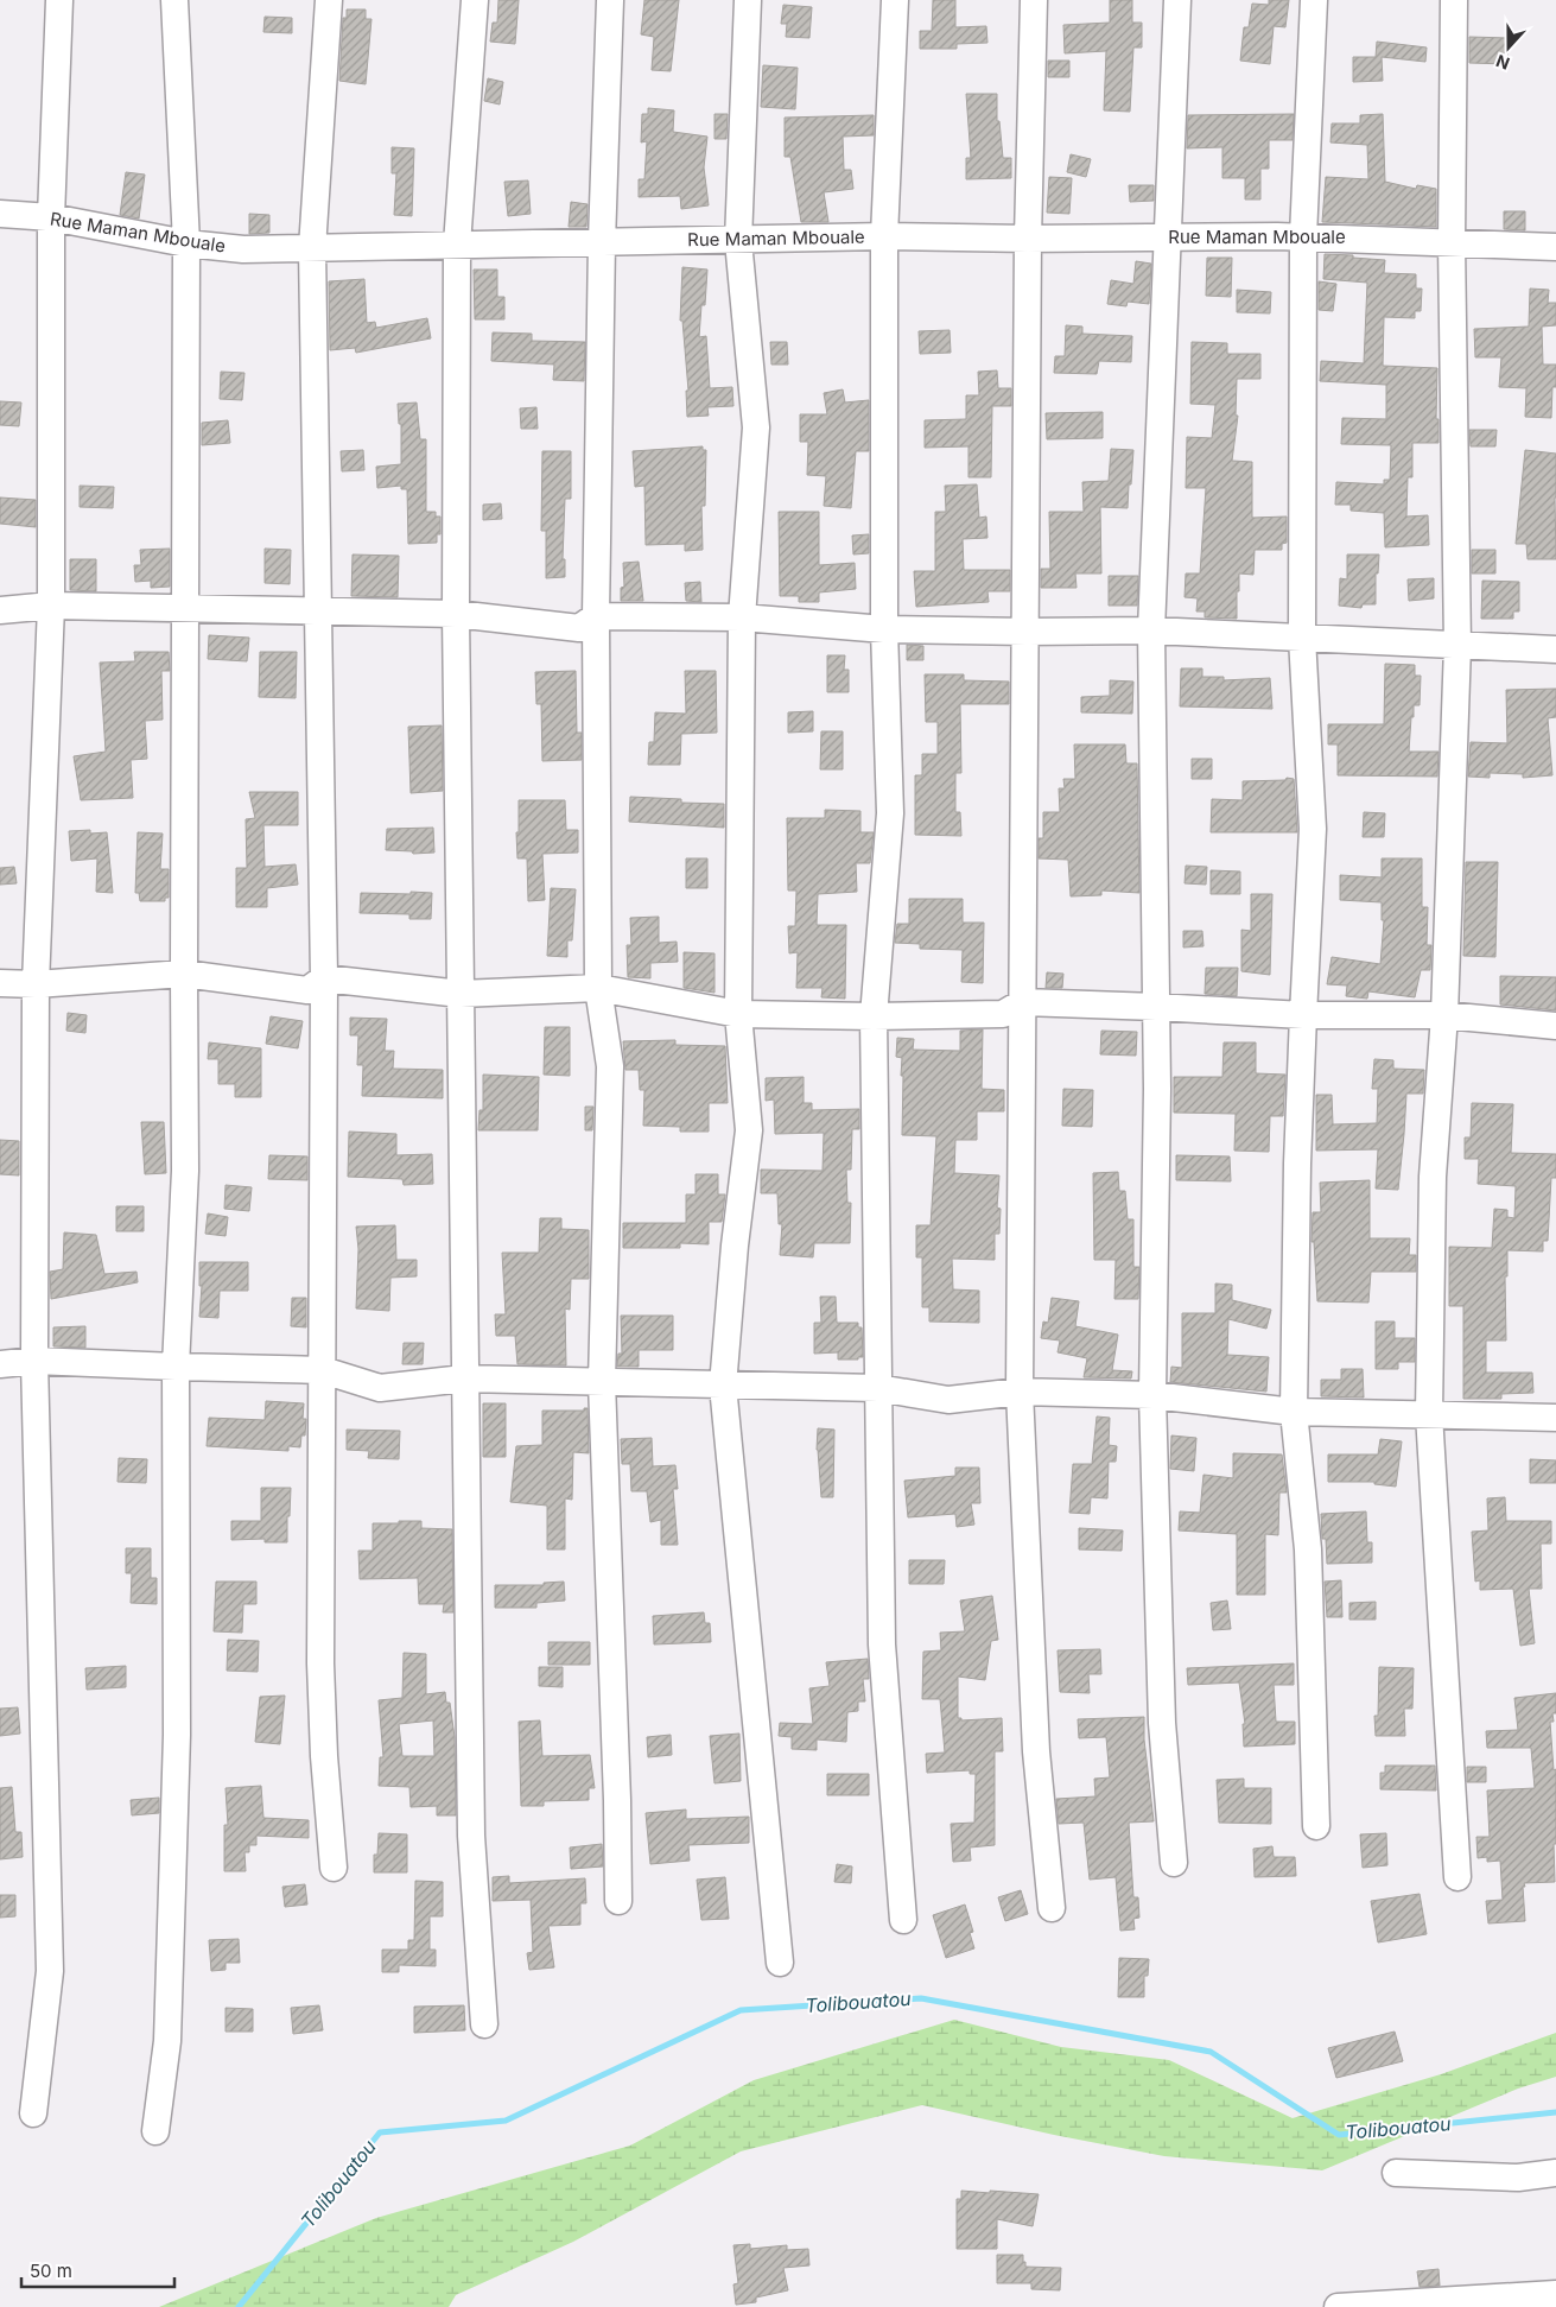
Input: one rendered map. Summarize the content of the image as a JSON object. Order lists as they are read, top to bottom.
{
  "streets": {
    "street": ["Rue Maman Mbouale"]
  },
  "water": ["Tolibouatou"],
  "scale_bar": "50 m",
  "north": "bottom"
}
